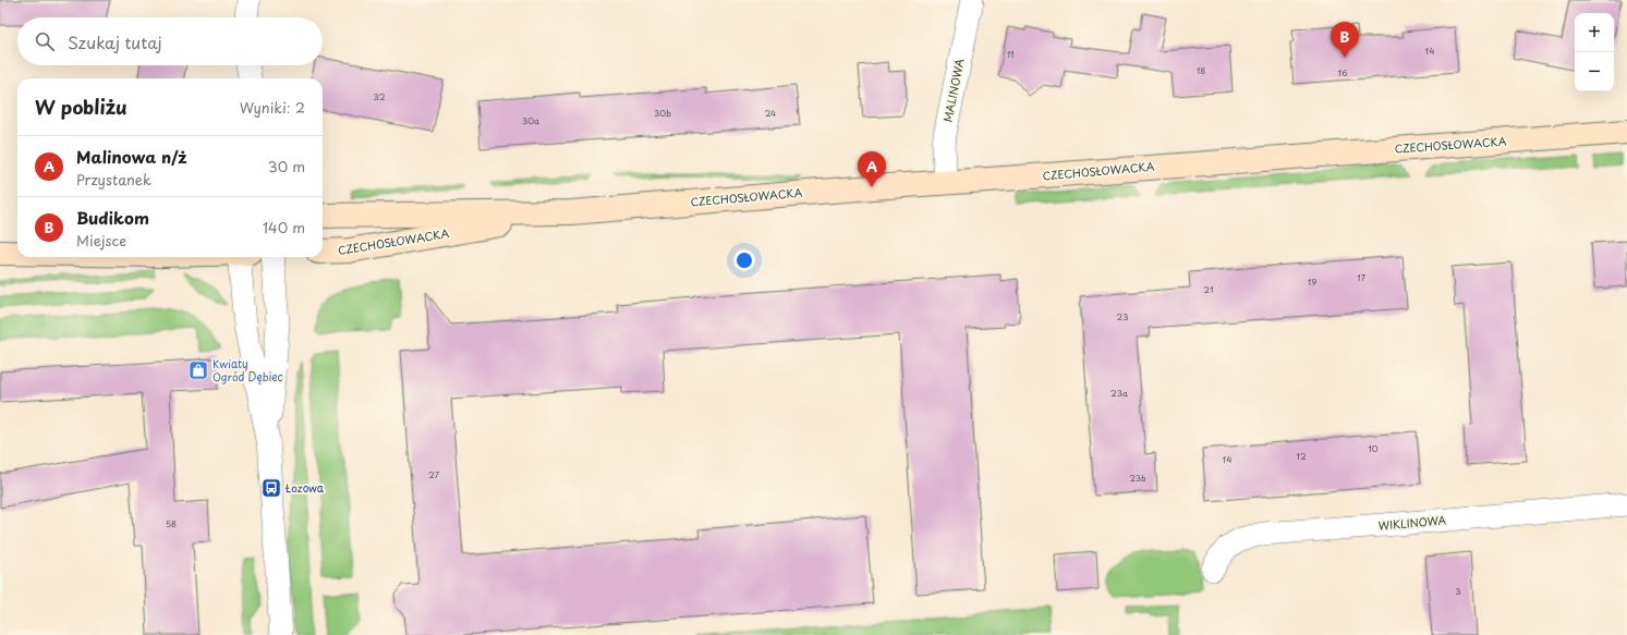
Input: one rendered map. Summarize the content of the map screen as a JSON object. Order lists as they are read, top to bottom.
{
  "streets": {
    "street": ["MALINOWA", "CZECHOSŁOWACKA", "WIKLINOWA"]
  },
  "crossings": [
    ["MALINOWA", "CZECHOSŁOWACKA"]
  ],
  "places": {
    "shop": ["Kwiaty Ogród Dębiec"],
    "bus stop": ["Łozowa"]
  },
  "house_numbers": [
    "14",
    "11",
    "18",
    "16",
    "32",
    "30b",
    "24",
    "30a",
    "17",
    "19",
    "21",
    "23",
    "23a",
    "10",
    "12",
    "14",
    "27",
    "23b",
    "58",
    "3"
  ],
  "page": {
    "map_buttons": ["+", "−"],
    "search": "Szukaj tutaj",
    "pins": ["B", "A"],
    "heading": ["W pobliżu", "Wyniki: 2"],
    "list": [
      {
        "mark": "A",
        "name": "Malinowa n/ż",
        "note": "Przystanek",
        "value": "30 m"
      },
      {
        "mark": "B",
        "name": "Budikom",
        "note": "Miejsce",
        "value": "140 m"
      }
    ]
  }
}
